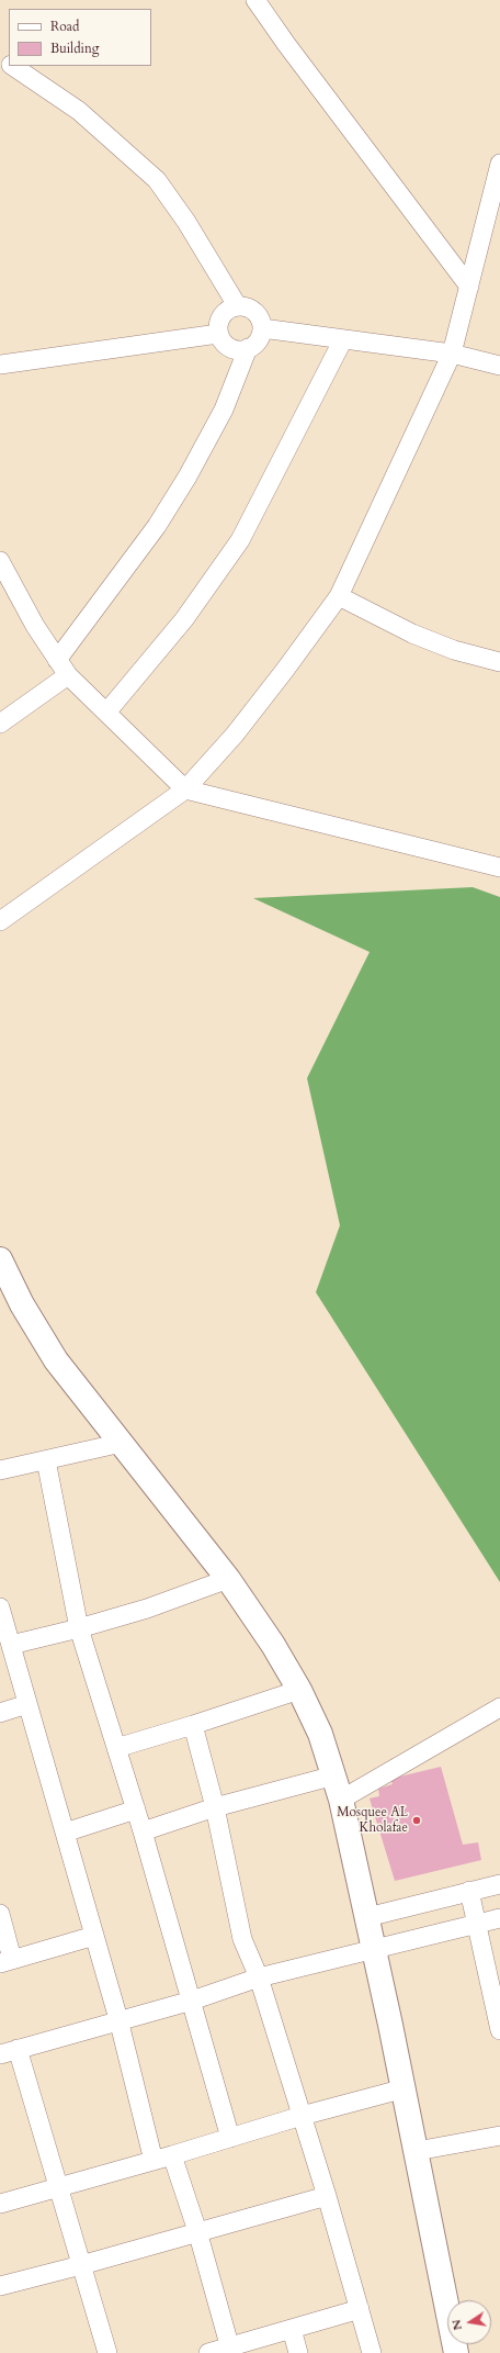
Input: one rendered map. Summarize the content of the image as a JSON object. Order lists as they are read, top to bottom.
{
  "places": ["Mosquee AL Kholafae"],
  "legend": ["Road", "Building"],
  "north": "left"
}
